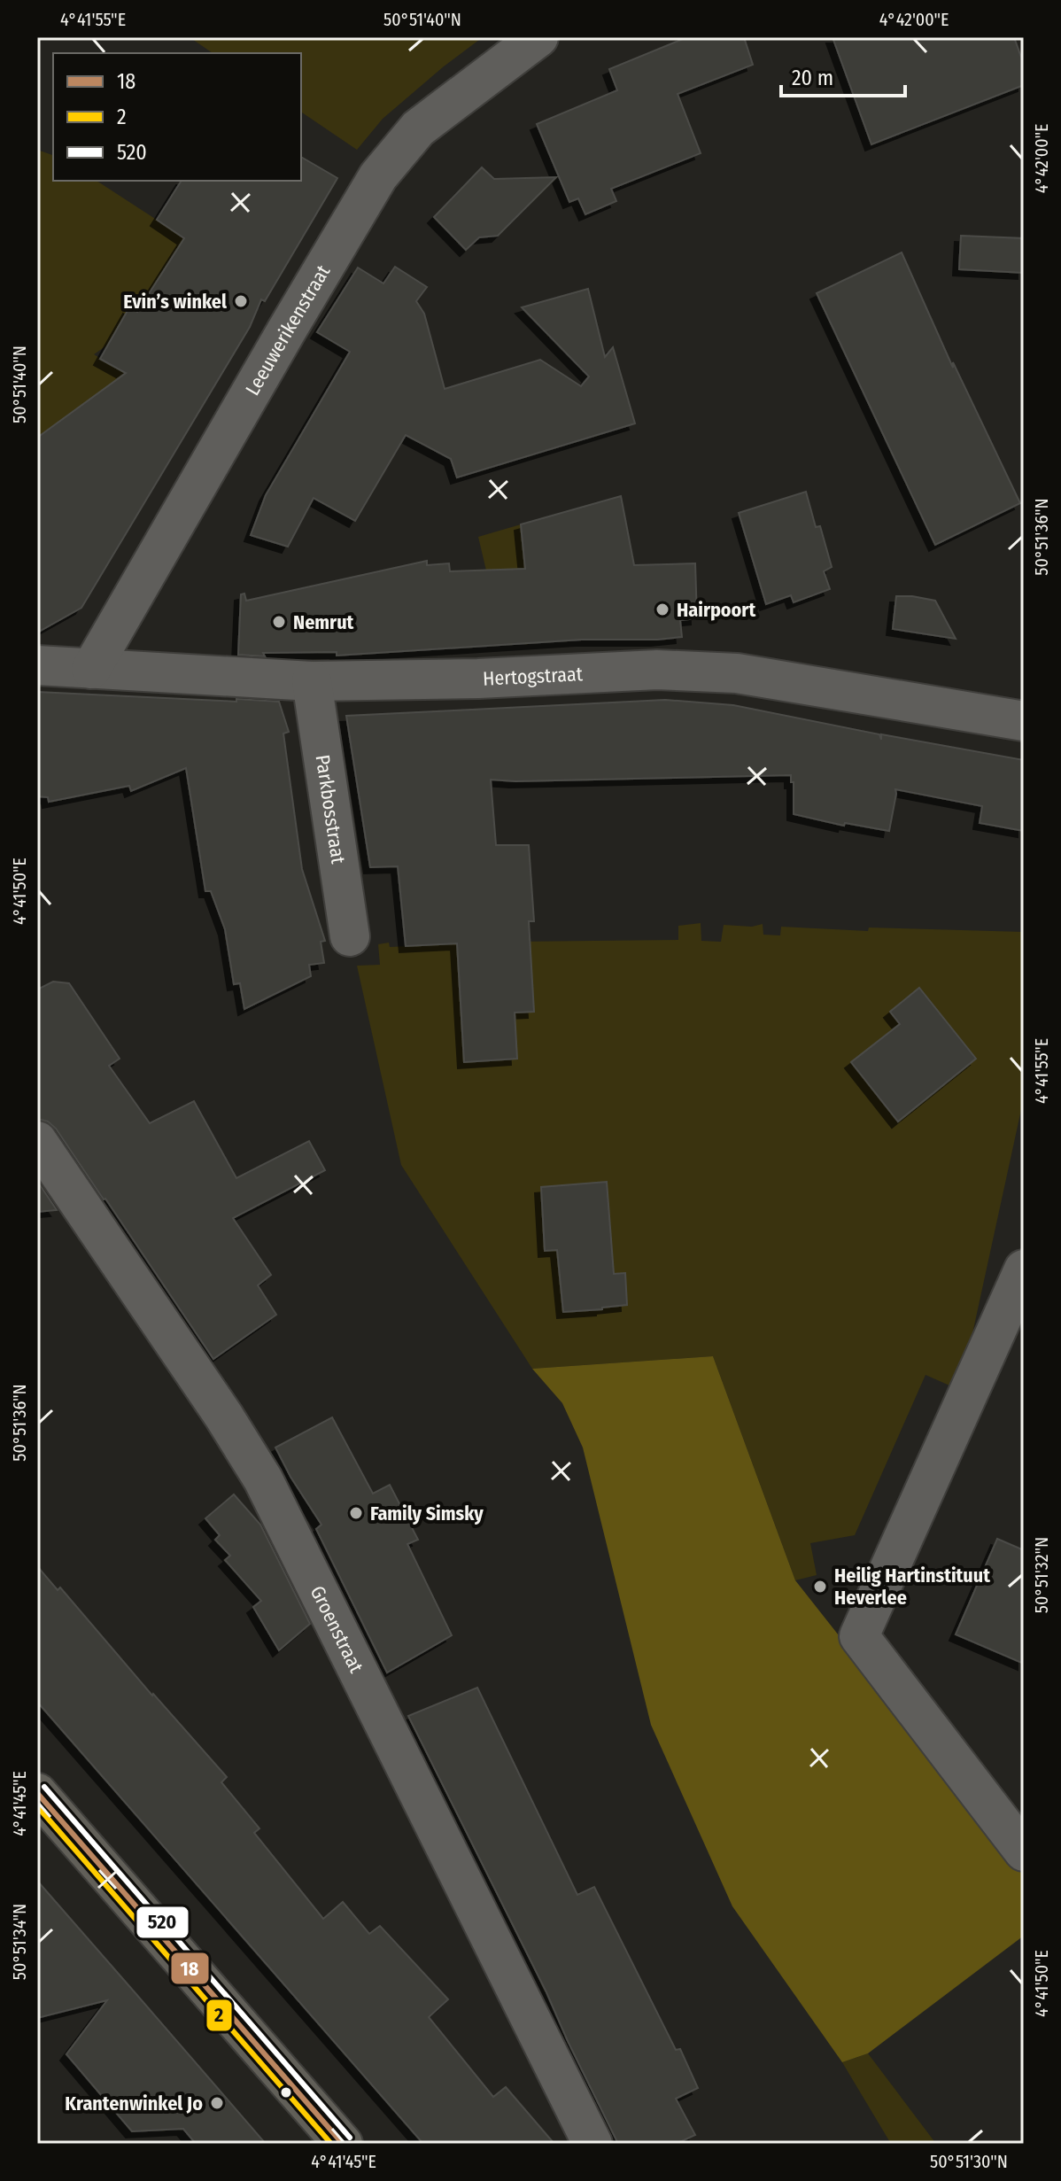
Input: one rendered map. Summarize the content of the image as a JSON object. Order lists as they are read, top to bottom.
{
  "streets": {
    "street": [
      "Leeuwerikenstraat",
      "Hertogstraat",
      "Parkbosstraat",
      "Groenstraat"
    ]
  },
  "crossings": [
    ["Leeuwerikenstraat", "Hertogstraat"],
    ["Hertogstraat", "Parkbosstraat"]
  ],
  "places": [
    "Evin’s winkel",
    "Hairpoort",
    "Nemrut",
    "Family Simsky",
    "Heilig Hartinstituut Heverlee",
    "Krantenwinkel Jo"
  ],
  "lines": ["transit line 520", "transit line 18", "transit line 2"],
  "legend": ["18", "2", "520"],
  "scale_bar": "20 m",
  "coordinates": [
    "4°41'55\"E",
    "50°51'40\"N",
    "4°42'00\"E",
    "50°51'36\"N",
    "4°41'50\"E",
    "50°51'32\"N",
    "4°41'45\"E",
    "50°51'34\"N",
    "50°51'30\"N"
  ]
}
